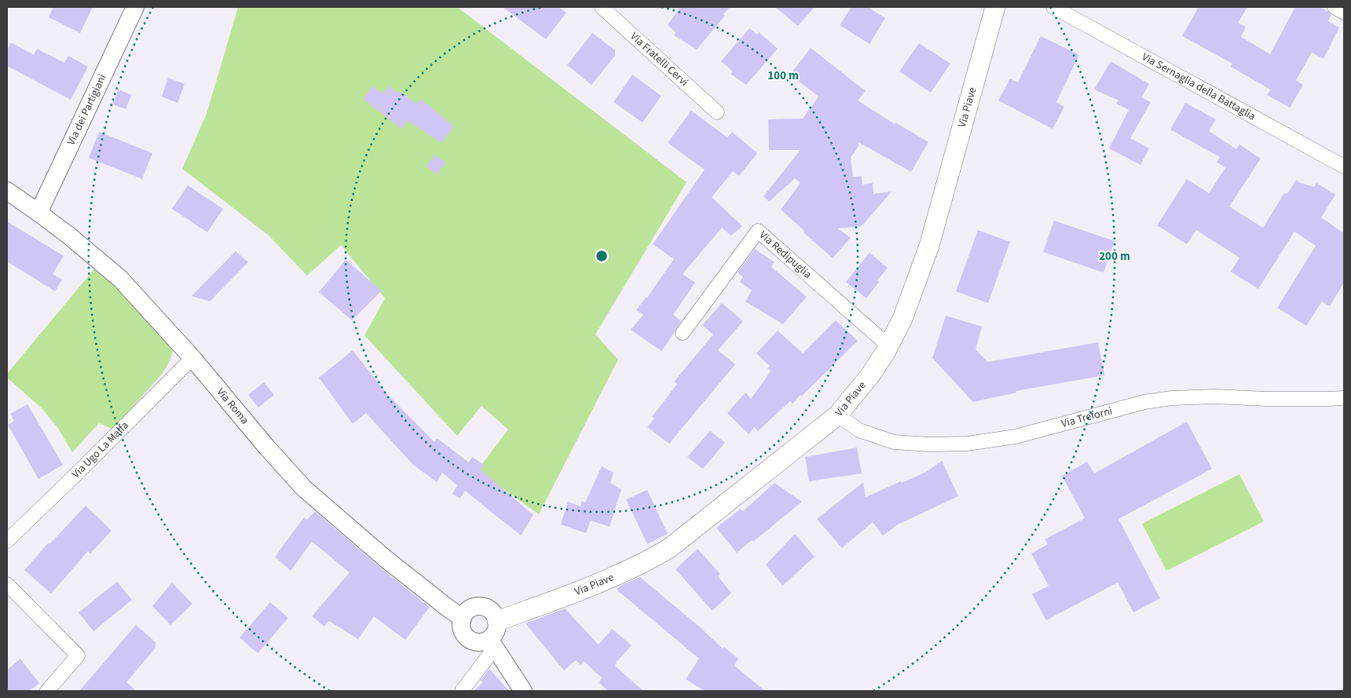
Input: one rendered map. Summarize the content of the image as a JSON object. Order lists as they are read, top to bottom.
{
  "streets": {
    "main road": ["Via Piave"],
    "street": [
      "Via Fratelli Cervi",
      "Via Sernaglia della Battaglia",
      "Via dei Partigiani",
      "Via Redipuglia",
      "Via Roma",
      "Via Treforni",
      "Via Ugo La Malfa"
    ]
  },
  "crossings": [
    ["Via Piave", "Via Redipuglia"],
    ["Via Piave", "Via Roma"],
    ["Via Piave", "Via Treforni"],
    ["Via dei Partigiani", "Via Roma"],
    ["Via Roma", "Via Ugo La Malfa"]
  ],
  "rings": ["100 m", "200 m"]
}
